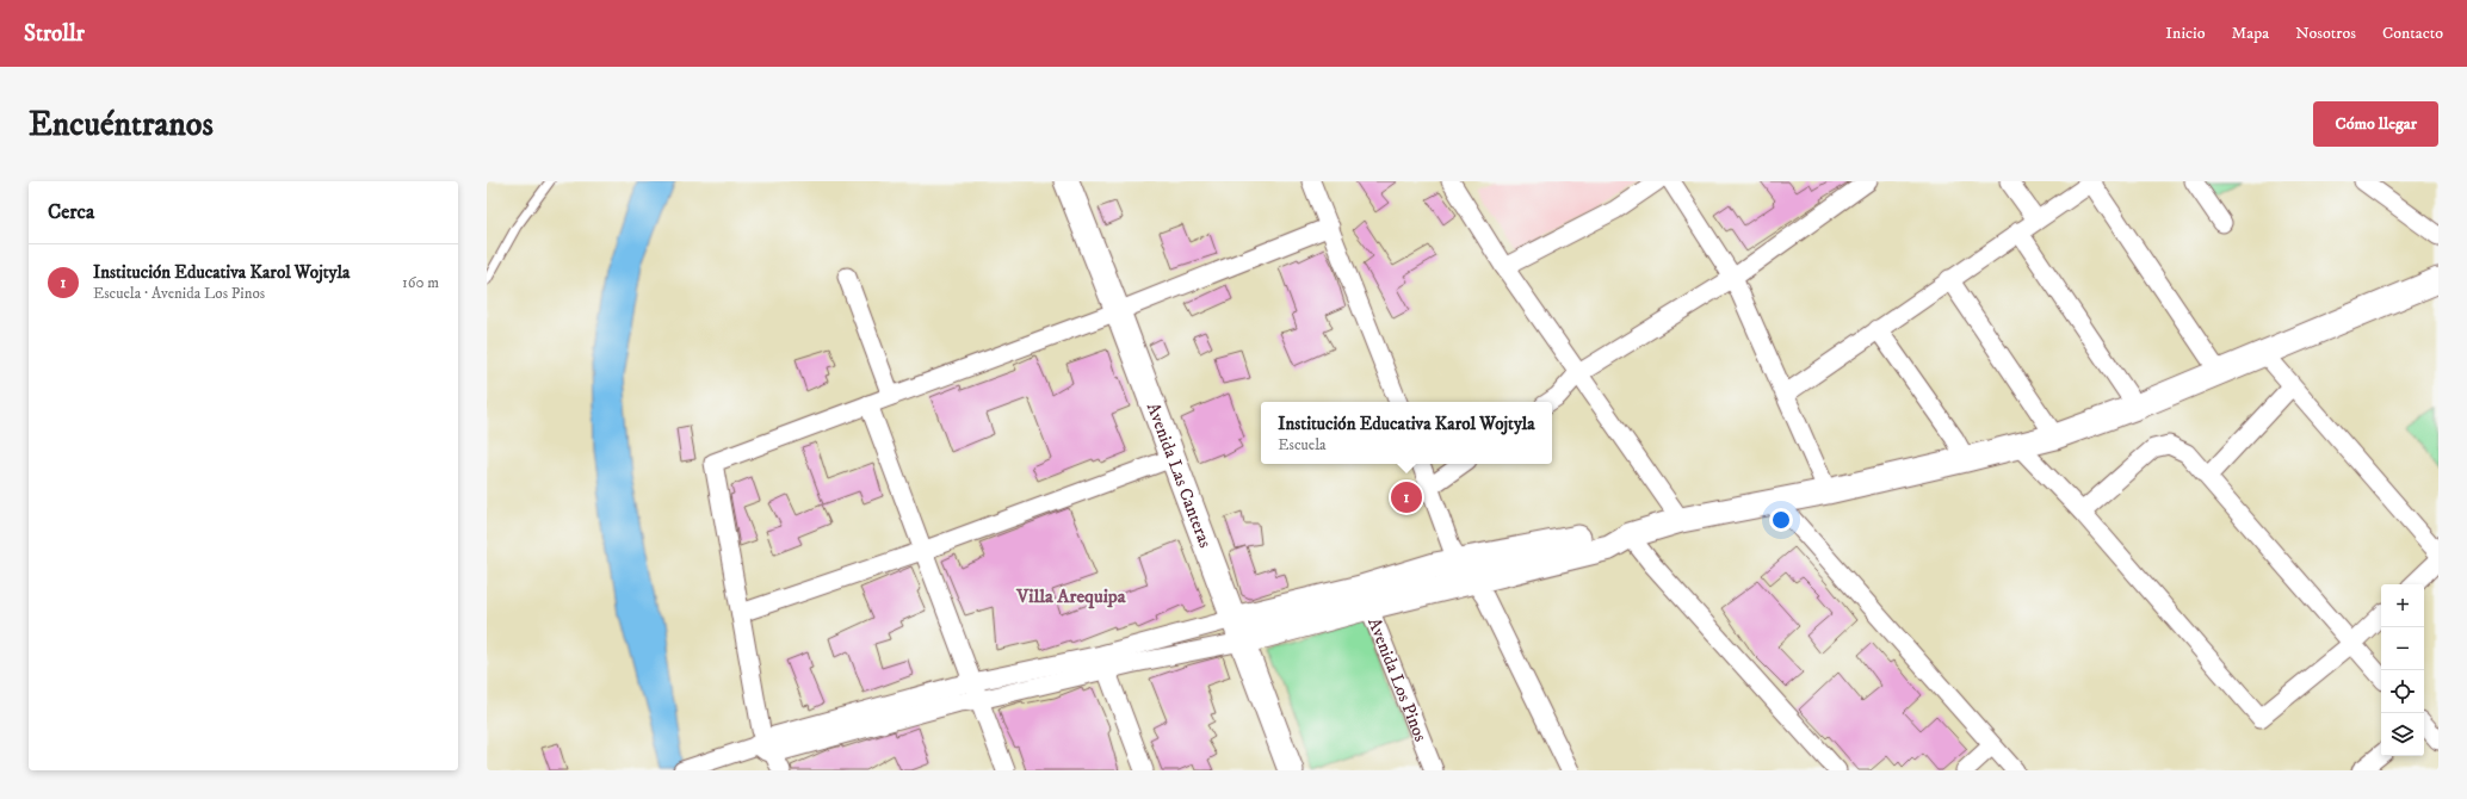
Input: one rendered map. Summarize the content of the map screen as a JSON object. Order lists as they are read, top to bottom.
{
  "streets": {
    "street": ["Avenida Las Canteras", "Avenida Los Pinos"]
  },
  "districts": ["Villa Arequipa"],
  "page": {
    "header": "Strollr",
    "nav": [
      "Inicio",
      "Mapa",
      "Nosotros",
      "Contacto"
    ],
    "buttons": "Cómo llegar",
    "title": "Encuéntranos",
    "heading": "Cerca",
    "list": [
      {
        "mark": "1",
        "name": "Institución Educativa Karol Wojtyla",
        "note": "Escuela · Avenida Los Pinos",
        "value": "160 m"
      }
    ],
    "popup": ["Institución Educativa Karol Wojtyla", "Escuela"],
    "pins": "1",
    "map_buttons": ["+", "−"]
  }
}
